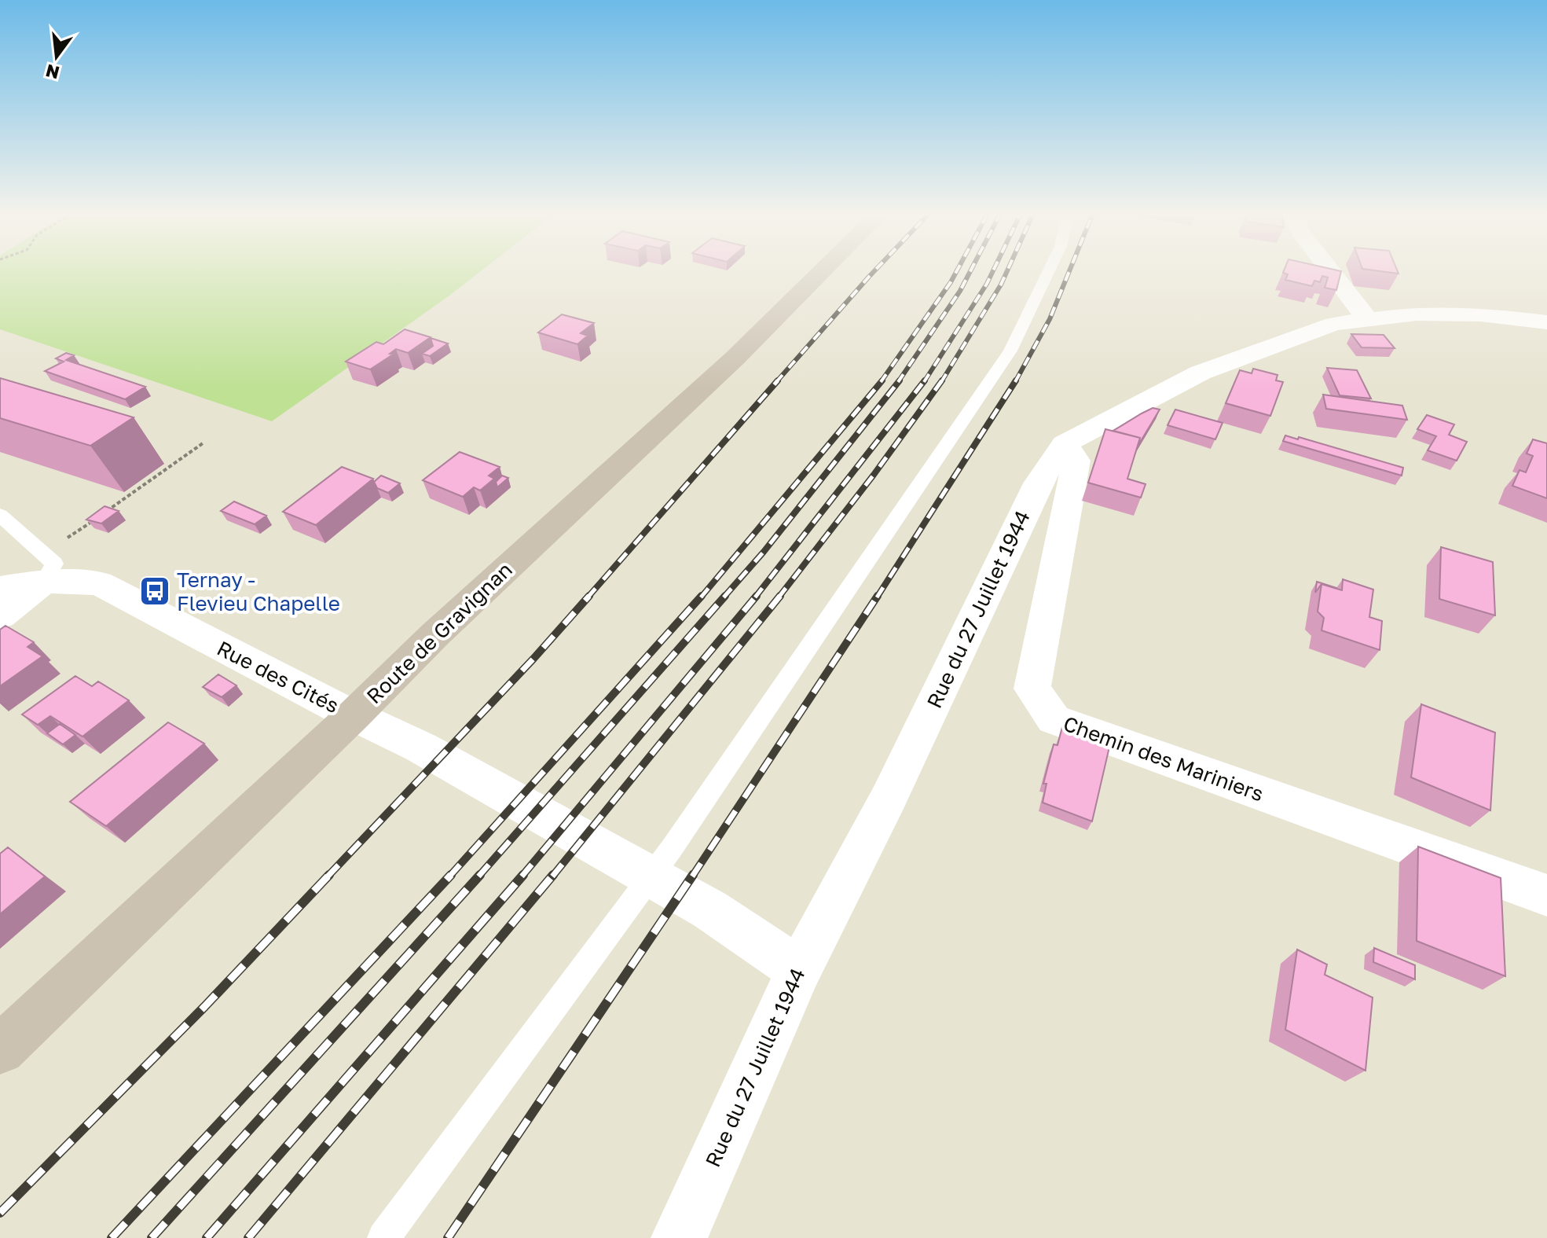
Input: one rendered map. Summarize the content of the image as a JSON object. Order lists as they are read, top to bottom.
{
  "streets": {
    "street": [
      "Rue du 27 Juillet 1944",
      "Route de Gravignan",
      "Rue des Cités",
      "Chemin des Mariniers"
    ]
  },
  "crossings": [
    ["Rue du 27 Juillet 1944", "Rue des Cités"],
    ["Rue du 27 Juillet 1944", "Chemin des Mariniers"],
    ["Route de Gravignan", "Rue des Cités"]
  ],
  "places": {
    "bus stop": ["Ternay - Flevieu Chapelle"]
  },
  "north": "bottom"
}
